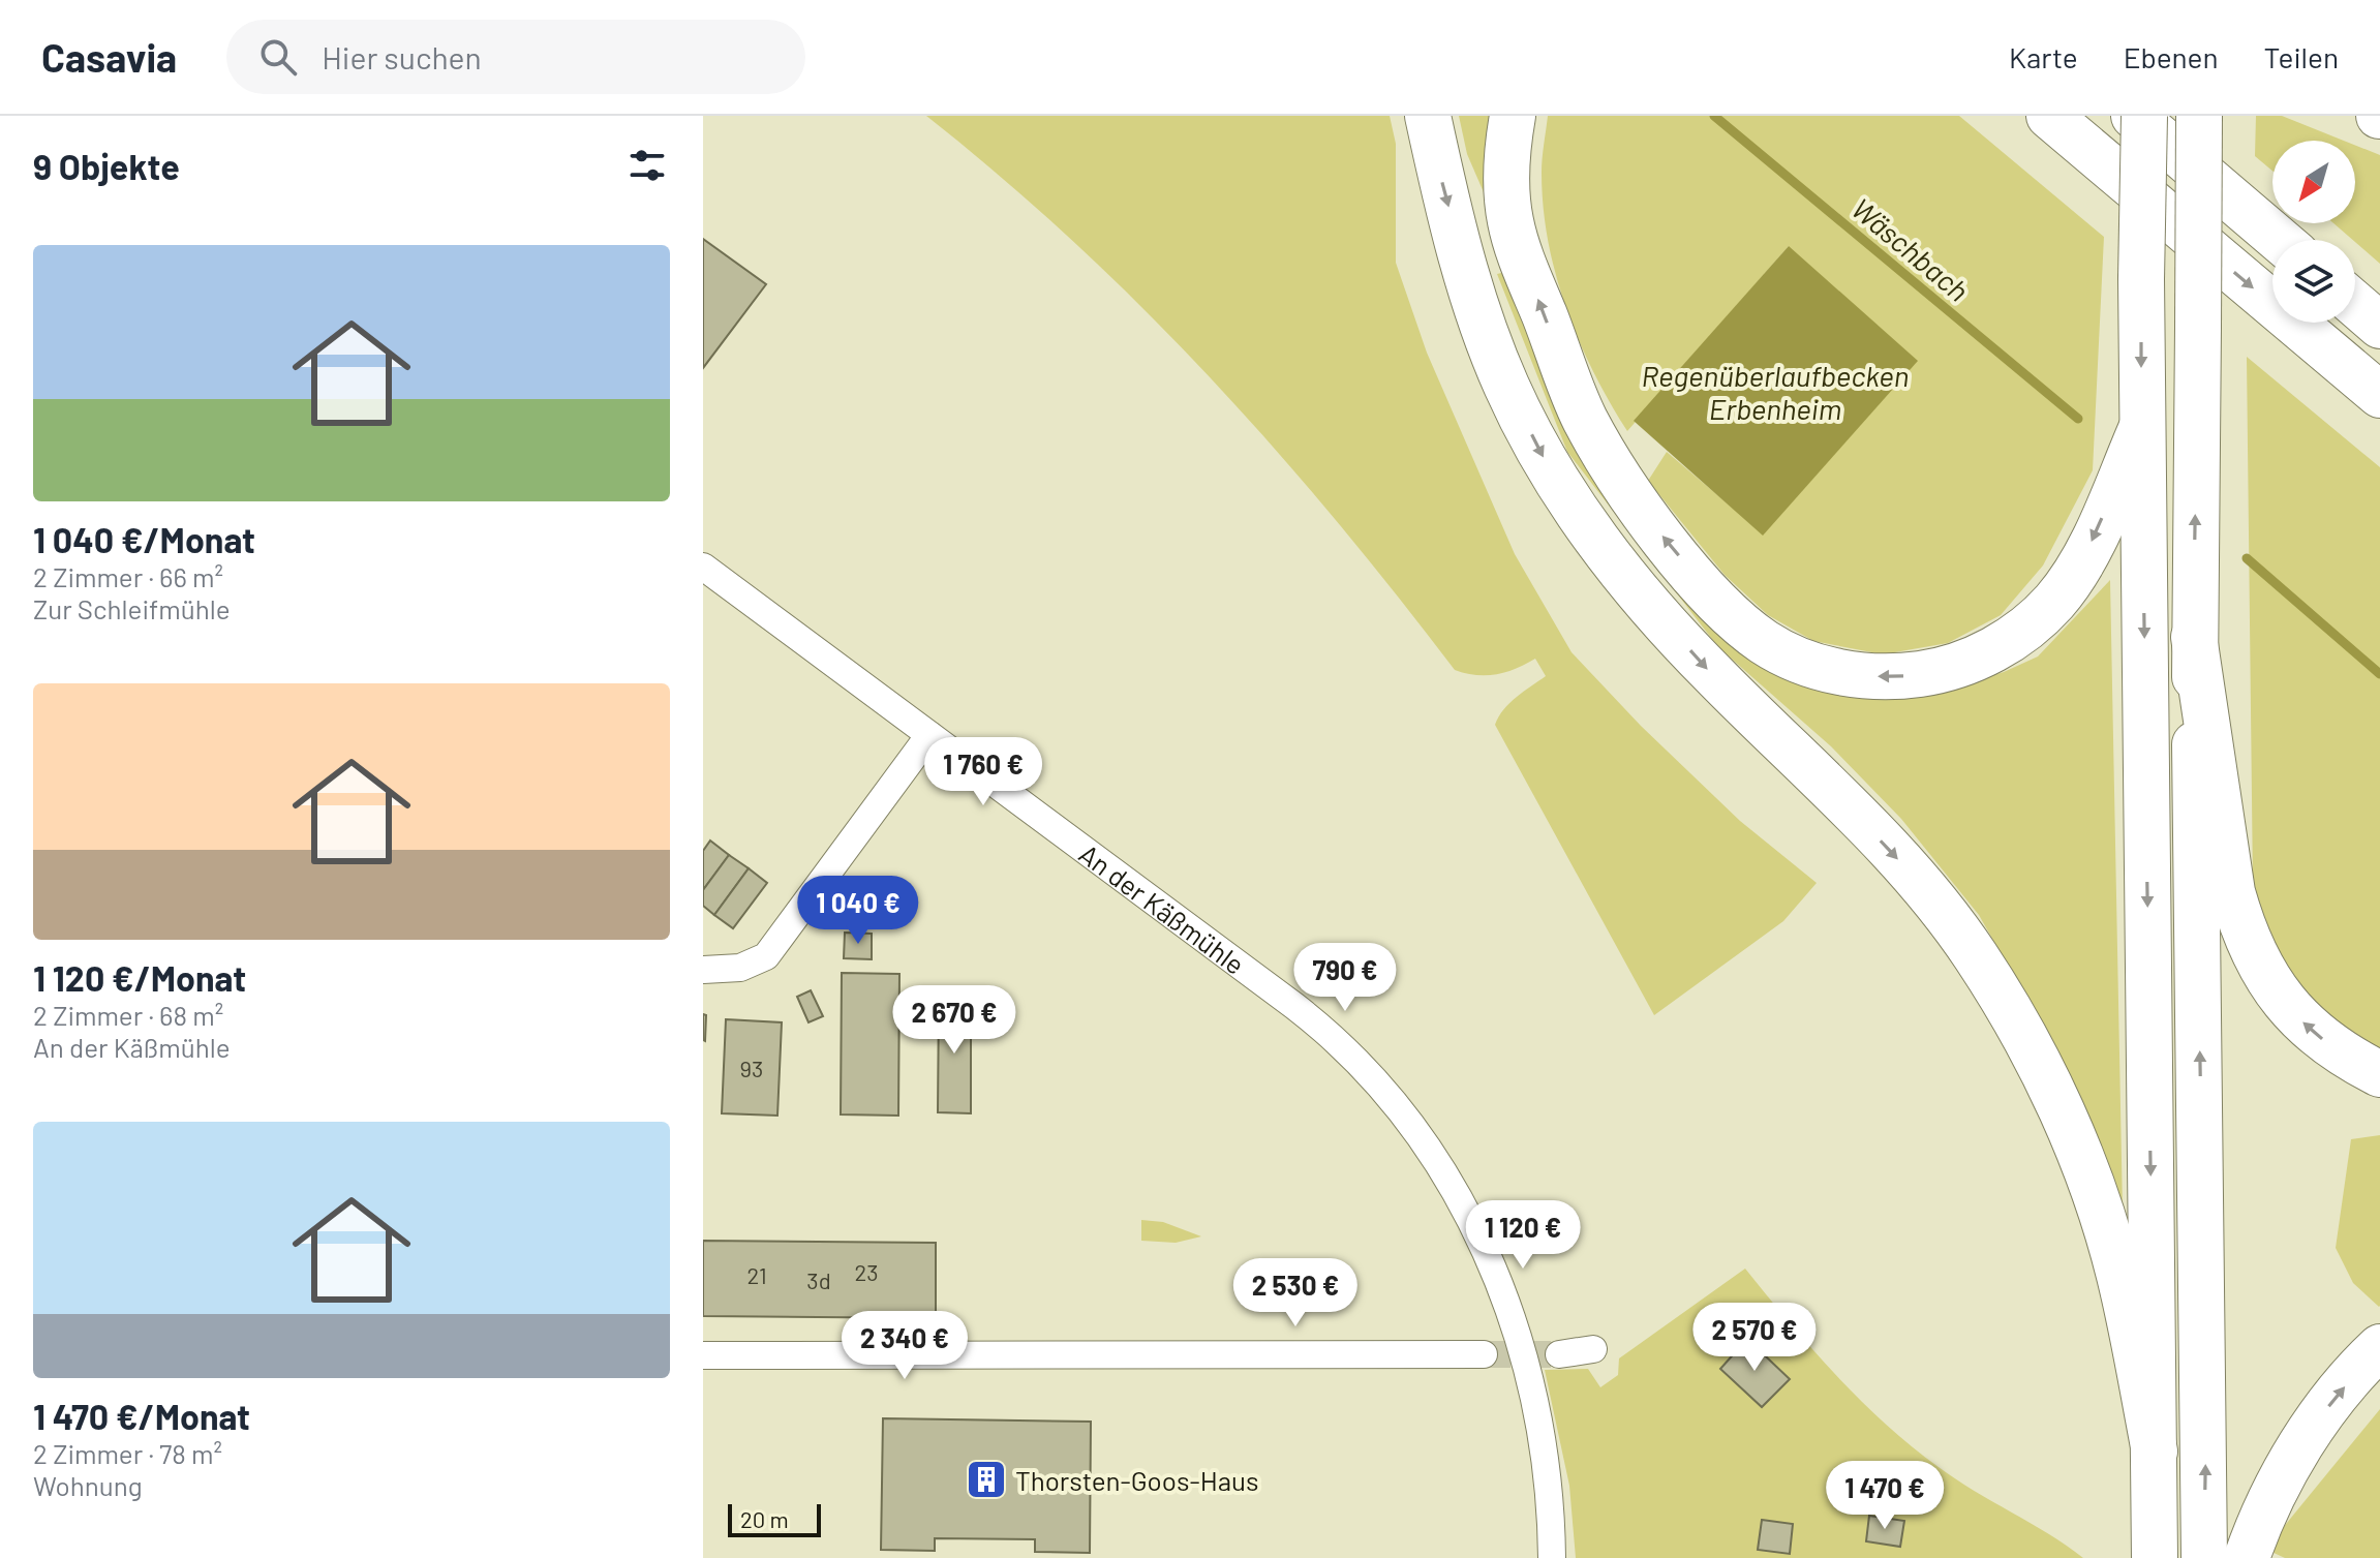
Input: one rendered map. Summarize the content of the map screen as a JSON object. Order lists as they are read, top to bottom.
{
  "streets": {
    "street": ["An der Käßmühle"]
  },
  "water": ["Wäschbach", "Regenüberlaufbecken Erbenheim"],
  "places": {
    "building": ["Thorsten-Goos-Haus"]
  },
  "house_numbers": [
    "93",
    "23",
    "21",
    "3d"
  ],
  "scale_bar": "20 m",
  "north": "bottom left",
  "page": {
    "header": "Casavia",
    "search": "Hier suchen",
    "nav": ["Karte", "Ebenen", "Teilen"],
    "heading": "9 Objekte",
    "list": [
      {
        "name": "1 040 €/Monat",
        "note": "2 Zimmer · 66 m² · Zur Schleifmühle"
      },
      {
        "name": "1 120 €/Monat",
        "note": "2 Zimmer · 68 m² · An der Käßmühle"
      },
      {
        "name": "1 470 €/Monat",
        "note": "2 Zimmer · 78 m² · Wohnung"
      }
    ],
    "price": [
      "1 760 €",
      "1 040 €",
      "790 €",
      "2 670 €",
      "1 120 €",
      "2 530 €",
      "2 570 €",
      "2 340 €",
      "1 470 €"
    ],
    "scale": "20 m"
  }
}
